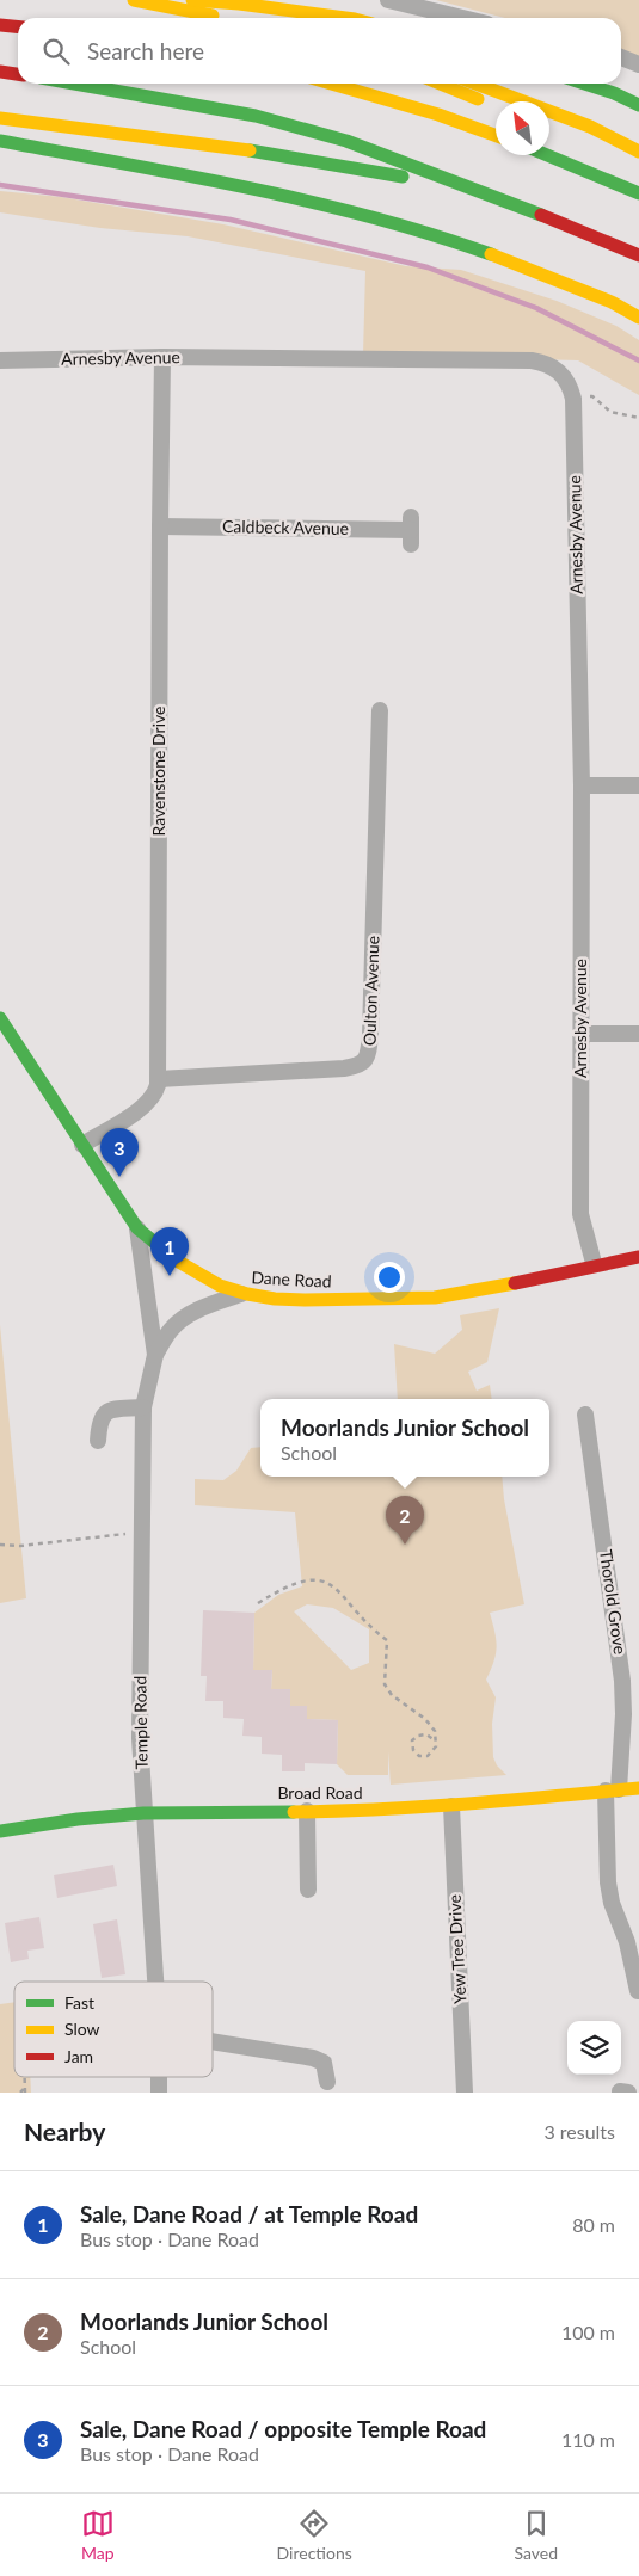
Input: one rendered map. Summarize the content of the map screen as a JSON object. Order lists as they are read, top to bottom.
{
  "streets": {
    "main road": ["Dane Road", "Broad Road"],
    "street": [
      "Arnesby Avenue",
      "Caldbeck Avenue",
      "Ravenstone Drive",
      "Oulton Avenue",
      "Thorold Grove",
      "Temple Road",
      "Yew Tree Drive"
    ]
  },
  "crossings": [
    ["Arnesby Avenue", "Ravenstone Drive"],
    ["Arnesby Avenue", "Dane Road"],
    ["Caldbeck Avenue", "Ravenstone Drive"],
    ["Ravenstone Drive", "Oulton Avenue"],
    ["Ravenstone Drive", "Dane Road"],
    ["Dane Road", "Temple Road"],
    ["Thorold Grove", "Broad Road"],
    ["Temple Road", "Broad Road"],
    ["Broad Road", "Yew Tree Drive"]
  ],
  "legend": ["Fast", "Slow", "Jam"],
  "north": "top left",
  "page": {
    "search": "Search here",
    "pins": ["3", "1", "2"],
    "popup": ["Moorlands Junior School", "School"],
    "heading": ["Nearby", "3 results"],
    "list": [
      {
        "mark": "1",
        "name": "Sale, Dane Road / at Temple Road",
        "note": "Bus stop · Dane Road",
        "value": "80 m"
      },
      {
        "mark": "2",
        "name": "Moorlands Junior School",
        "note": "School",
        "value": "100 m"
      },
      {
        "mark": "3",
        "name": "Sale, Dane Road / opposite Temple Road",
        "note": "Bus stop · Dane Road",
        "value": "110 m"
      }
    ],
    "nav": ["Map", "Directions", "Saved"]
  }
}
